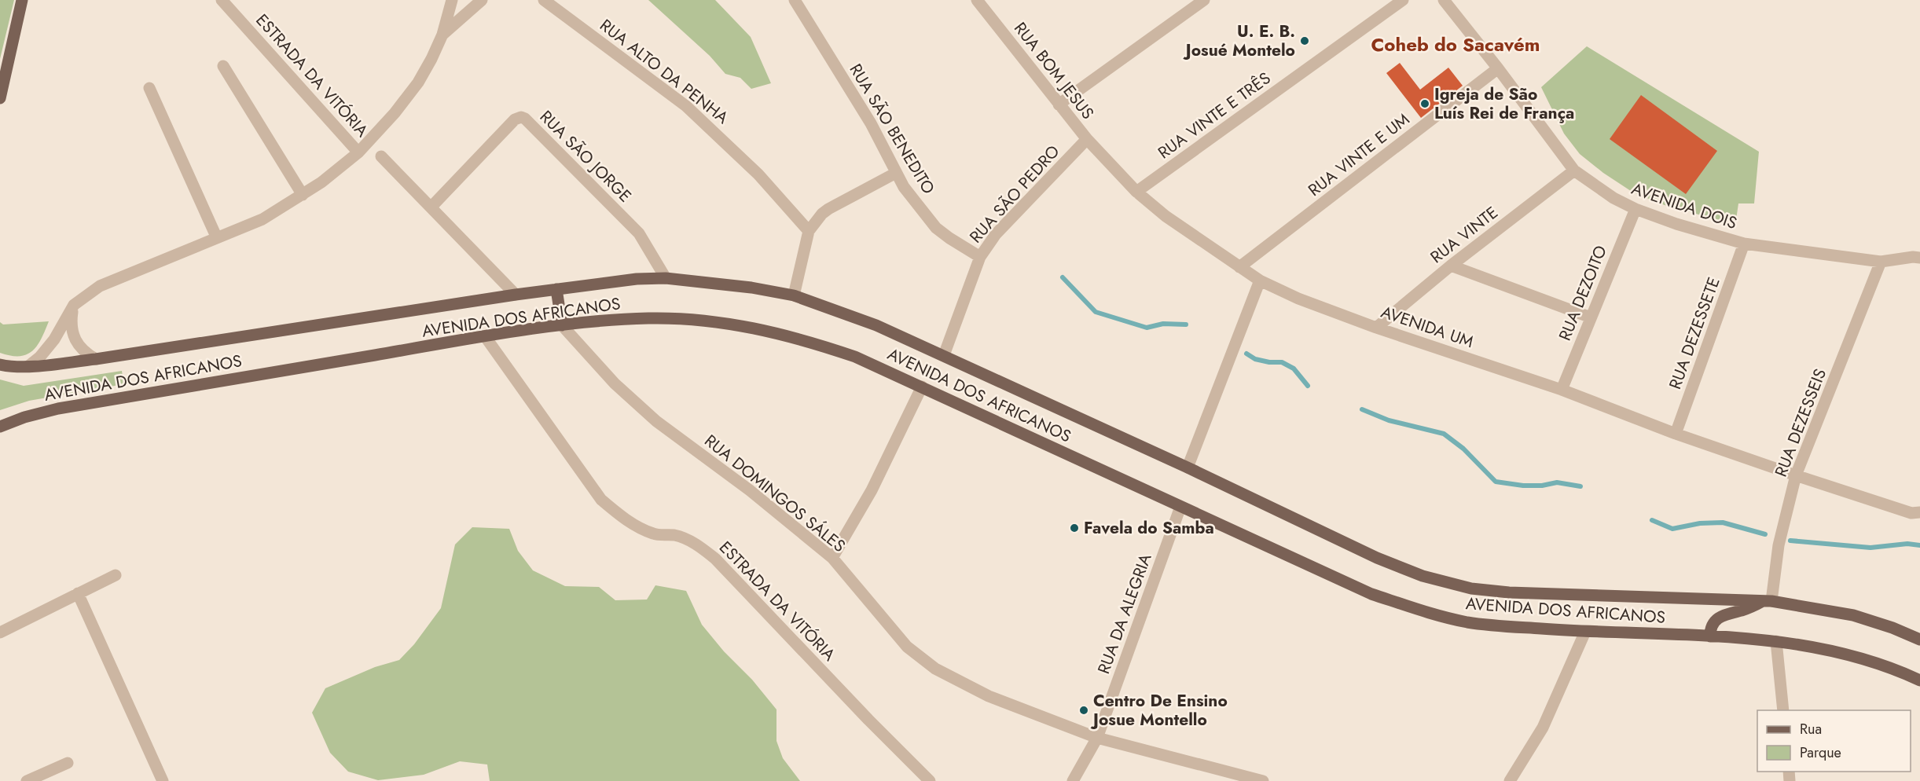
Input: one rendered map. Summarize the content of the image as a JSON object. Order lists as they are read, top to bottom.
{
  "streets": {
    "main road": ["AVENIDA DOS AFRICANOS"],
    "street": [
      "RUA BOM JESUS",
      "RUA ALTO DA PENHA",
      "ESTRADA DA VITÓRIA",
      "RUA VINTE E TRÊS",
      "RUA SÃO BENEDITO",
      "RUA VINTE E UM",
      "RUA SÃO JORGE",
      "RUA SÃO PEDRO",
      "AVENIDA DOIS",
      "RUA VINTE",
      "RUA DEZOITO",
      "AVENIDA UM",
      "RUA DEZESSETE",
      "RUA DEZESSEIS",
      "RUA DOMINGOS SÁLES",
      "RUA DA ALEGRIA"
    ]
  },
  "crossings": [
    ["RUA BOM JESUS", "RUA SÃO PEDRO"],
    ["RUA BOM JESUS", "AVENIDA UM"],
    ["ESTRADA DA VITÓRIA", "AVENIDA DOS AFRICANOS"],
    ["RUA VINTE E TRÊS", "AVENIDA UM"],
    ["RUA SÃO BENEDITO", "RUA SÃO PEDRO"],
    ["RUA VINTE E UM", "AVENIDA DOIS"],
    ["RUA VINTE E UM", "AVENIDA UM"],
    ["RUA SÃO JORGE", "AVENIDA DOS AFRICANOS"],
    ["RUA SÃO PEDRO", "AVENIDA DOS AFRICANOS"],
    ["RUA SÃO PEDRO", "AVENIDA UM"],
    ["AVENIDA DOIS", "RUA VINTE"],
    ["AVENIDA DOIS", "RUA DEZOITO"],
    ["AVENIDA DOIS", "RUA DEZESSETE"],
    ["AVENIDA DOIS", "RUA DEZESSEIS"],
    ["RUA VINTE", "AVENIDA UM"],
    ["RUA DEZOITO", "AVENIDA UM"],
    ["AVENIDA DOS AFRICANOS", "RUA DEZESSEIS"],
    ["AVENIDA DOS AFRICANOS", "RUA DOMINGOS SÁLES"],
    ["AVENIDA DOS AFRICANOS", "RUA DA ALEGRIA"],
    ["AVENIDA UM", "RUA DEZESSETE"],
    ["AVENIDA UM", "RUA DEZESSEIS"],
    ["RUA DOMINGOS SÁLES", "RUA DA ALEGRIA"]
  ],
  "districts": ["Coheb do Sacavém"],
  "places": [
    "U. E. B. Josué Montelo",
    "Igreja de São Luís Rei de França",
    "Favela do Samba",
    "Centro De Ensino Josue Montello"
  ],
  "legend": ["Rua", "Parque"]
}
